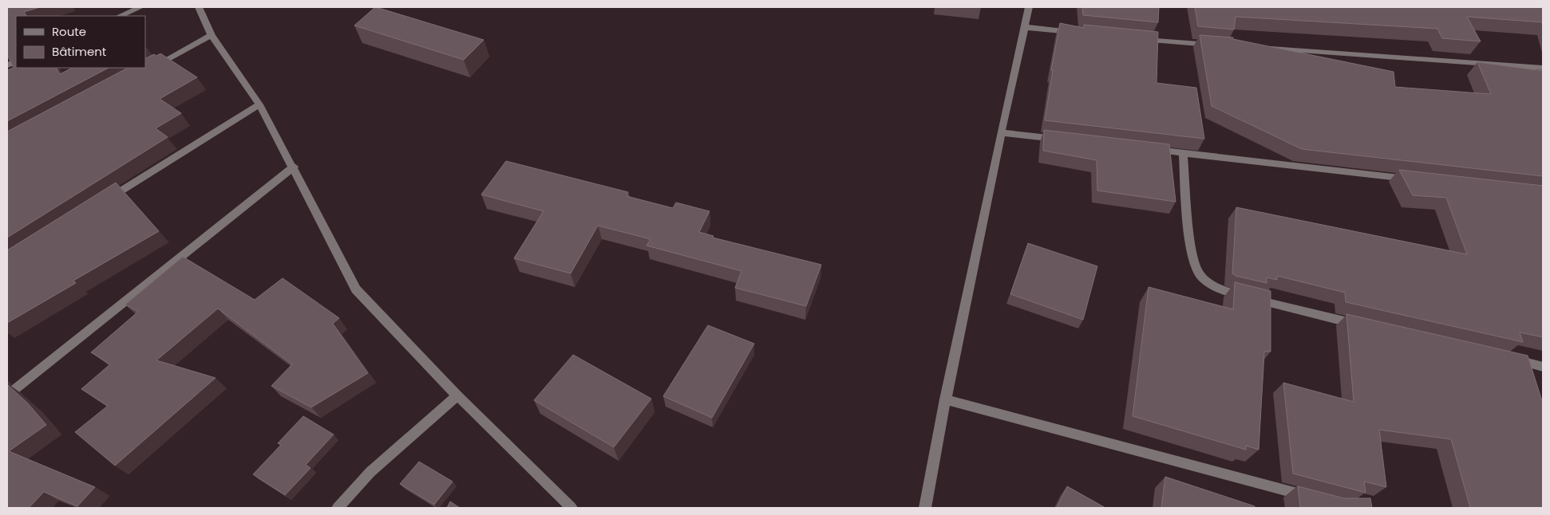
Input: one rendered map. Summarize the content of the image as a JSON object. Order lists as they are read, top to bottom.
{
  "legend": ["Route", "Bâtiment"]
}
